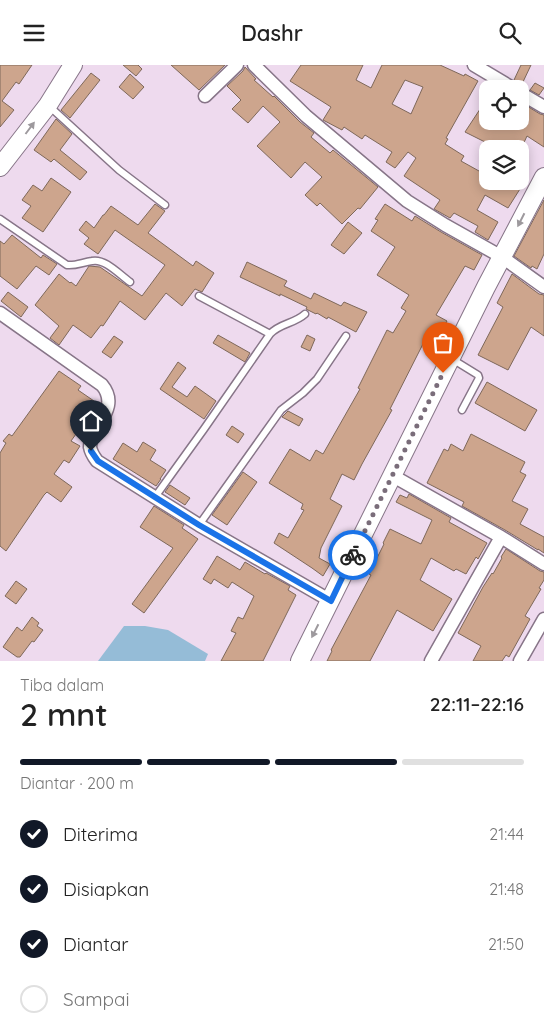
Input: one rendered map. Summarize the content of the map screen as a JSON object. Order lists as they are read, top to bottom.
{
  "page": {
    "header": "Dashr",
    "heading": ["2 mnt", "Tiba dalam", "22:11–22:16"],
    "bar": "Diantar · 200 m",
    "list": [
      ["Diterima", "21:44"],
      ["Disiapkan", "21:48"],
      ["Diantar", "21:50"],
      "Sampai"
    ]
  }
}
